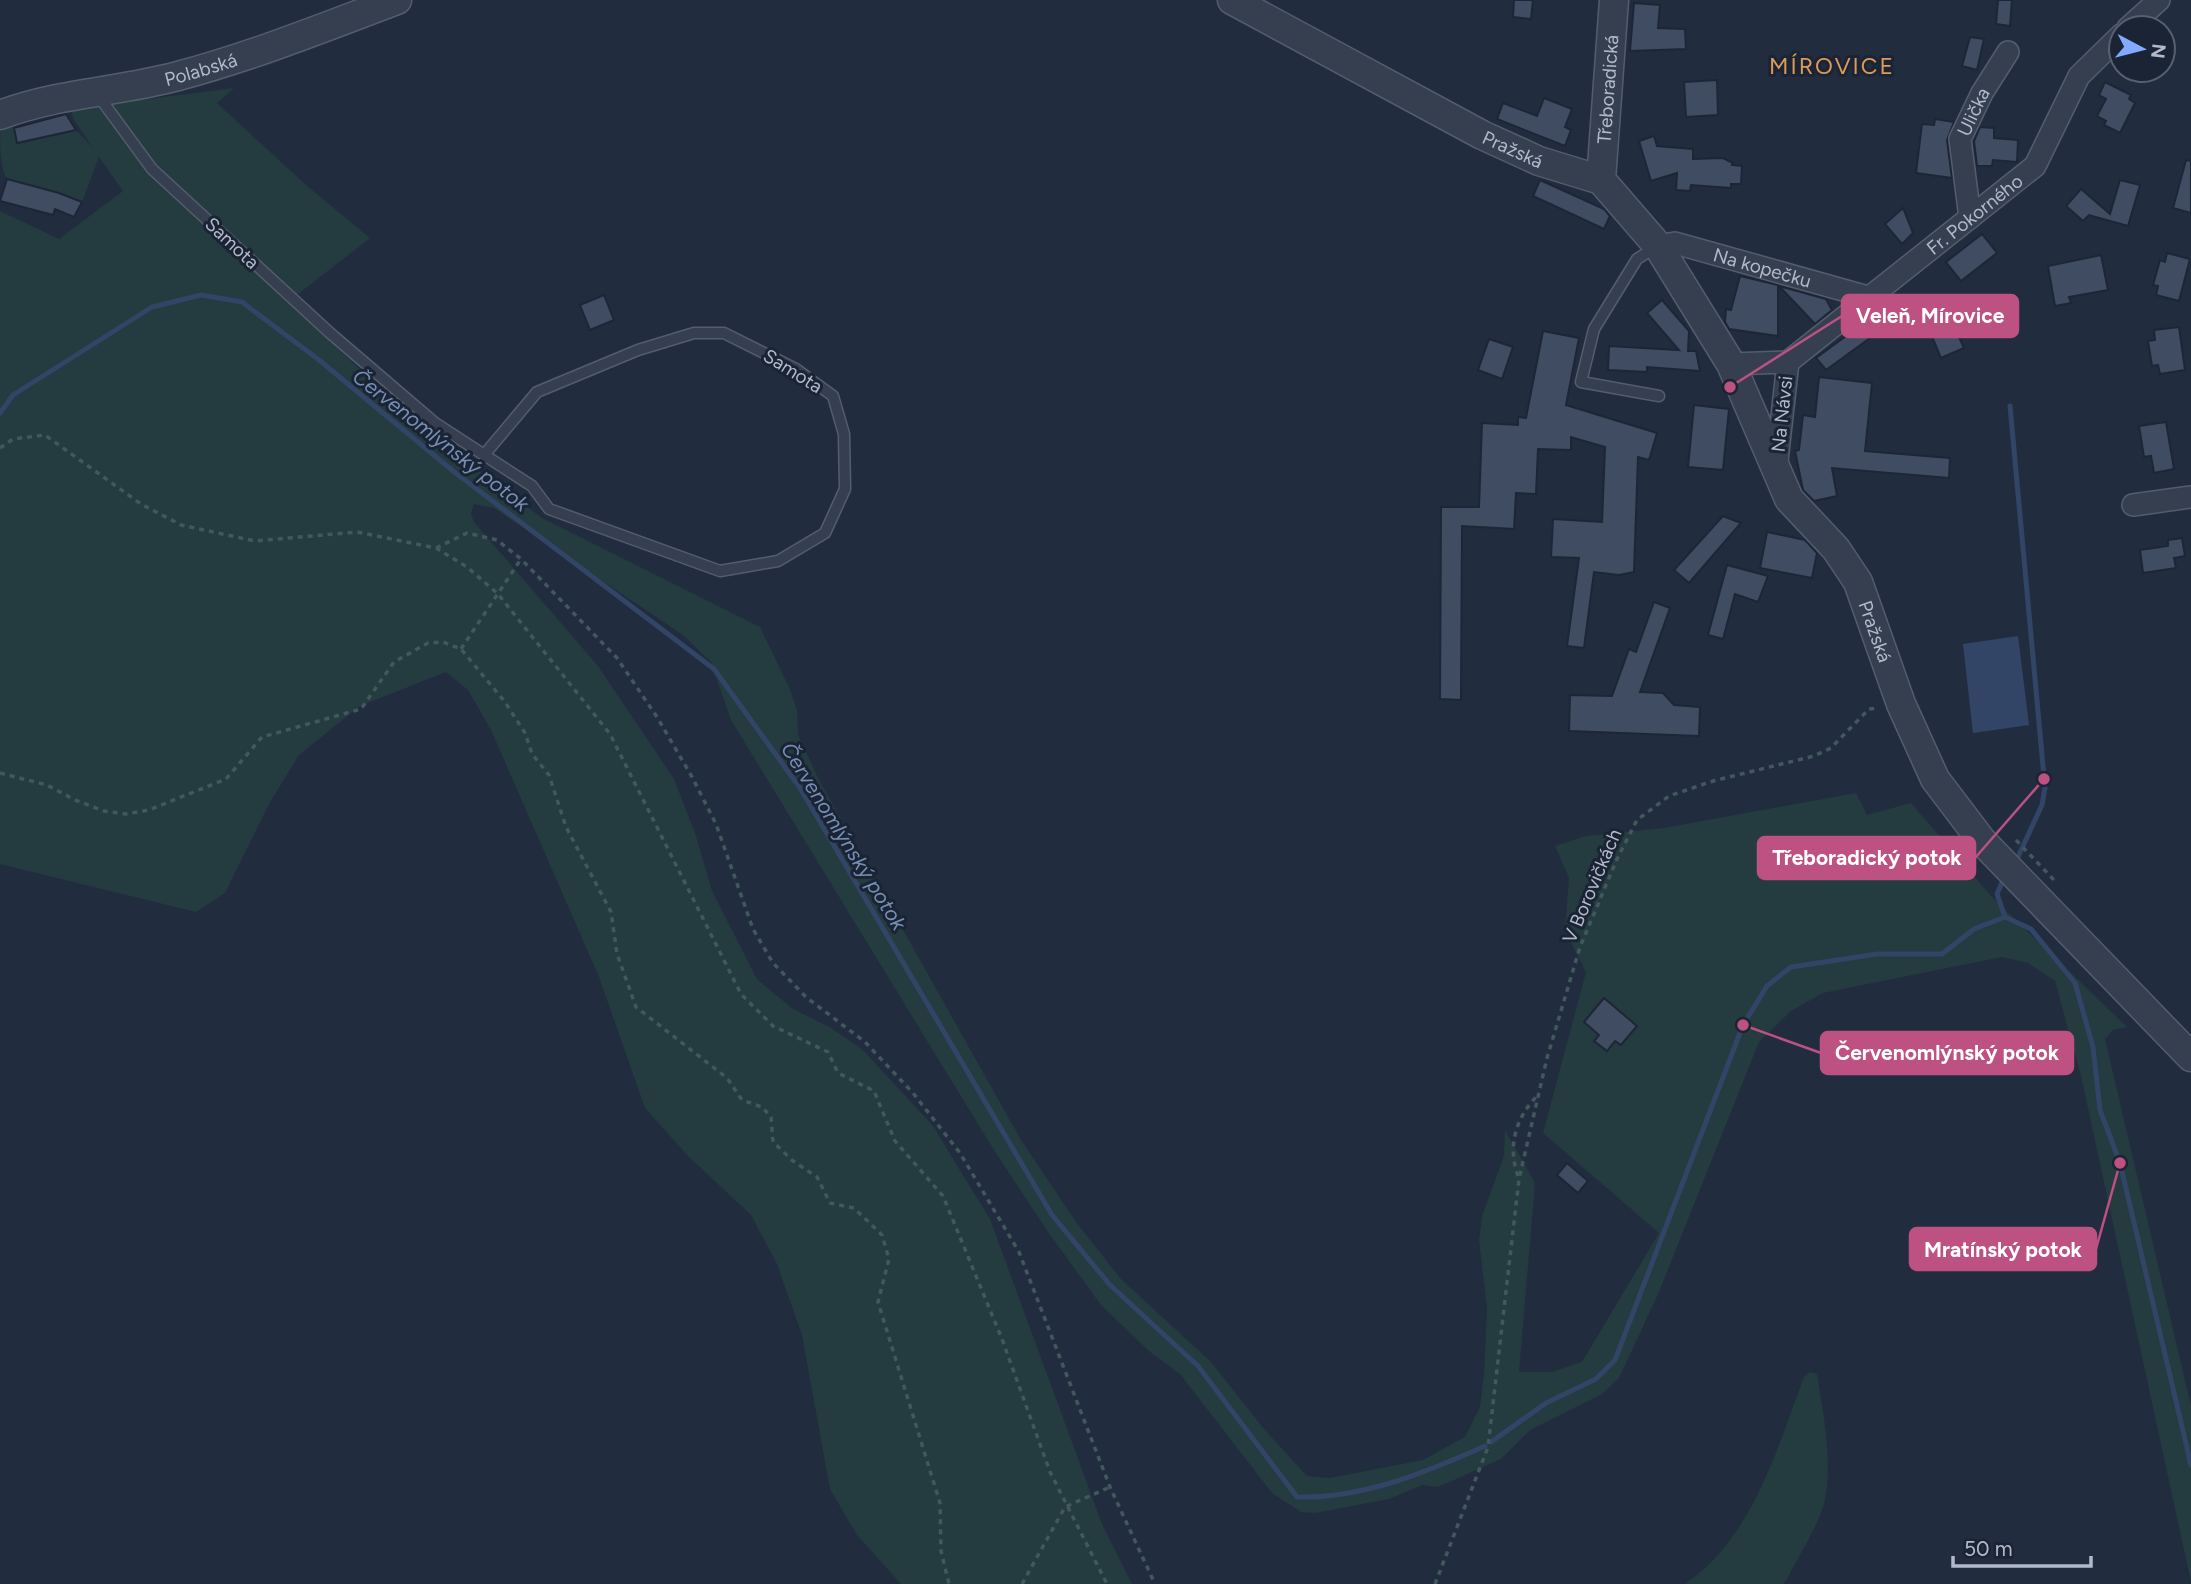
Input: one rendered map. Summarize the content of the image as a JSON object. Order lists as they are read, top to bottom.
{
  "streets": {
    "street": [
      "Polabská",
      "Třeboradická",
      "Ulička",
      "Pražská",
      "Fr. Pokorného",
      "Na kopečku",
      "Na Návsi"
    ],
    "lane": ["Samota"],
    "path": ["V Borovičkách"]
  },
  "crossings": [
    ["Polabská", "Samota"],
    ["Třeboradická", "Pražská"],
    ["Ulička", "Fr. Pokorného"],
    ["Pražská", "Na Návsi"],
    ["Pražská", "V Borovičkách"],
    ["Fr. Pokorného", "Na kopečku"],
    ["Fr. Pokorného", "Na Návsi"]
  ],
  "districts": ["MÍROVICE"],
  "water": ["Červenomlýnský potok"],
  "places": [
    "Veleň, Mírovice",
    "Třeboradický potok",
    "Červenomlýnský potok",
    "Mratínský potok"
  ],
  "scale_bar": "50 m",
  "north": "right"
}
